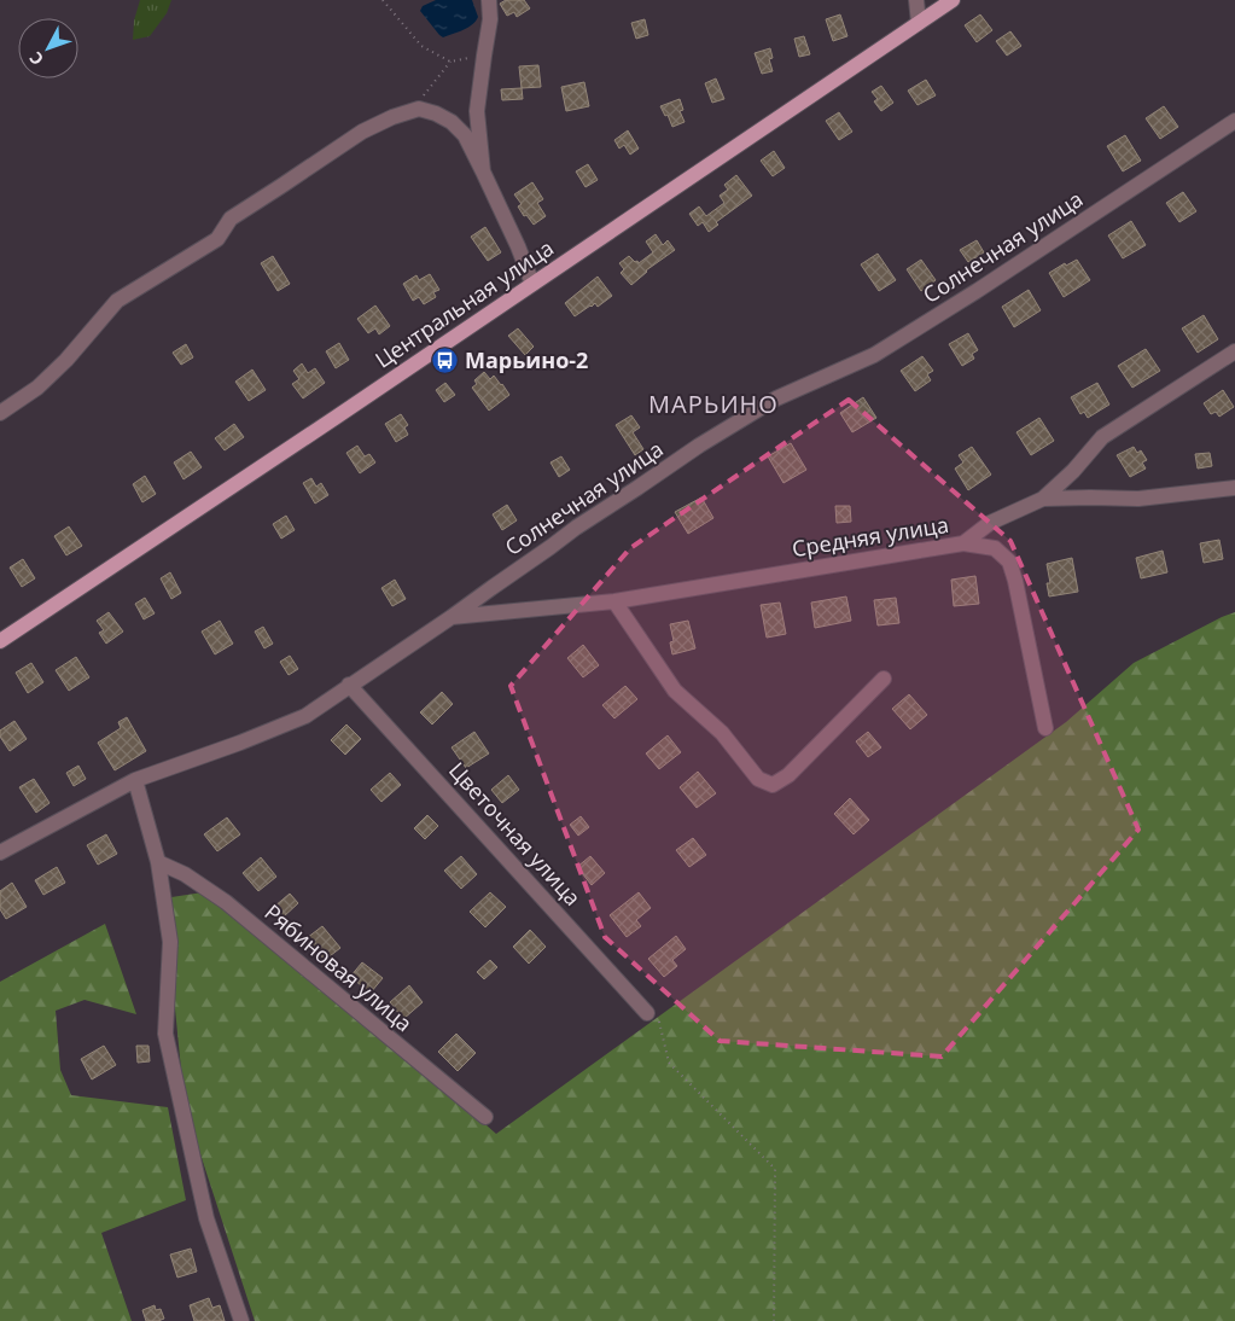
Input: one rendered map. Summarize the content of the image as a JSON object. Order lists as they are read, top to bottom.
{
  "streets": {
    "main road": ["Центральная улица"],
    "street": [
      "Солнечная улица",
      "Средняя улица",
      "Цветочная улица",
      "Рябиновая улица"
    ]
  },
  "crossings": [
    ["Солнечная улица", "Средняя улица"],
    ["Солнечная улица", "Цветочная улица"]
  ],
  "districts": ["МАРЬИНО"],
  "places": {
    "bus stop": ["Марьино-2"]
  },
  "north": "bottom left"
}
